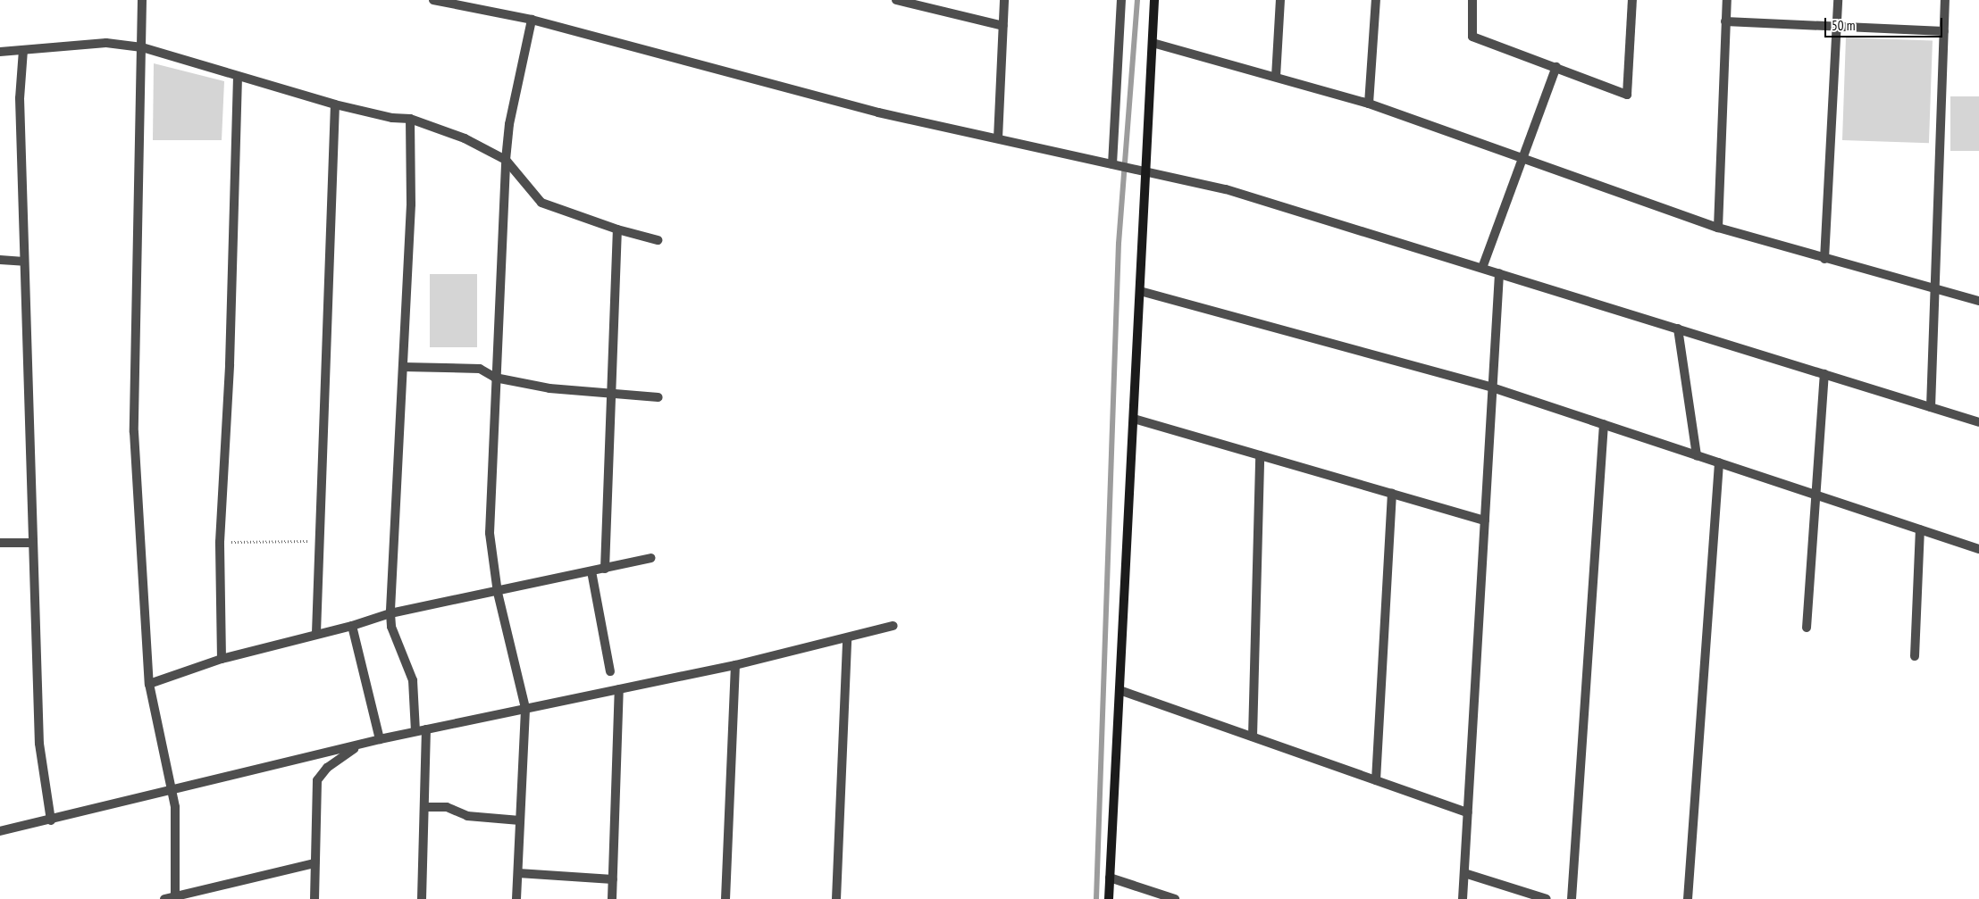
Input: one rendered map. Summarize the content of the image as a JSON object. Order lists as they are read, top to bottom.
{
  "scale_bar": "50 m"
}
